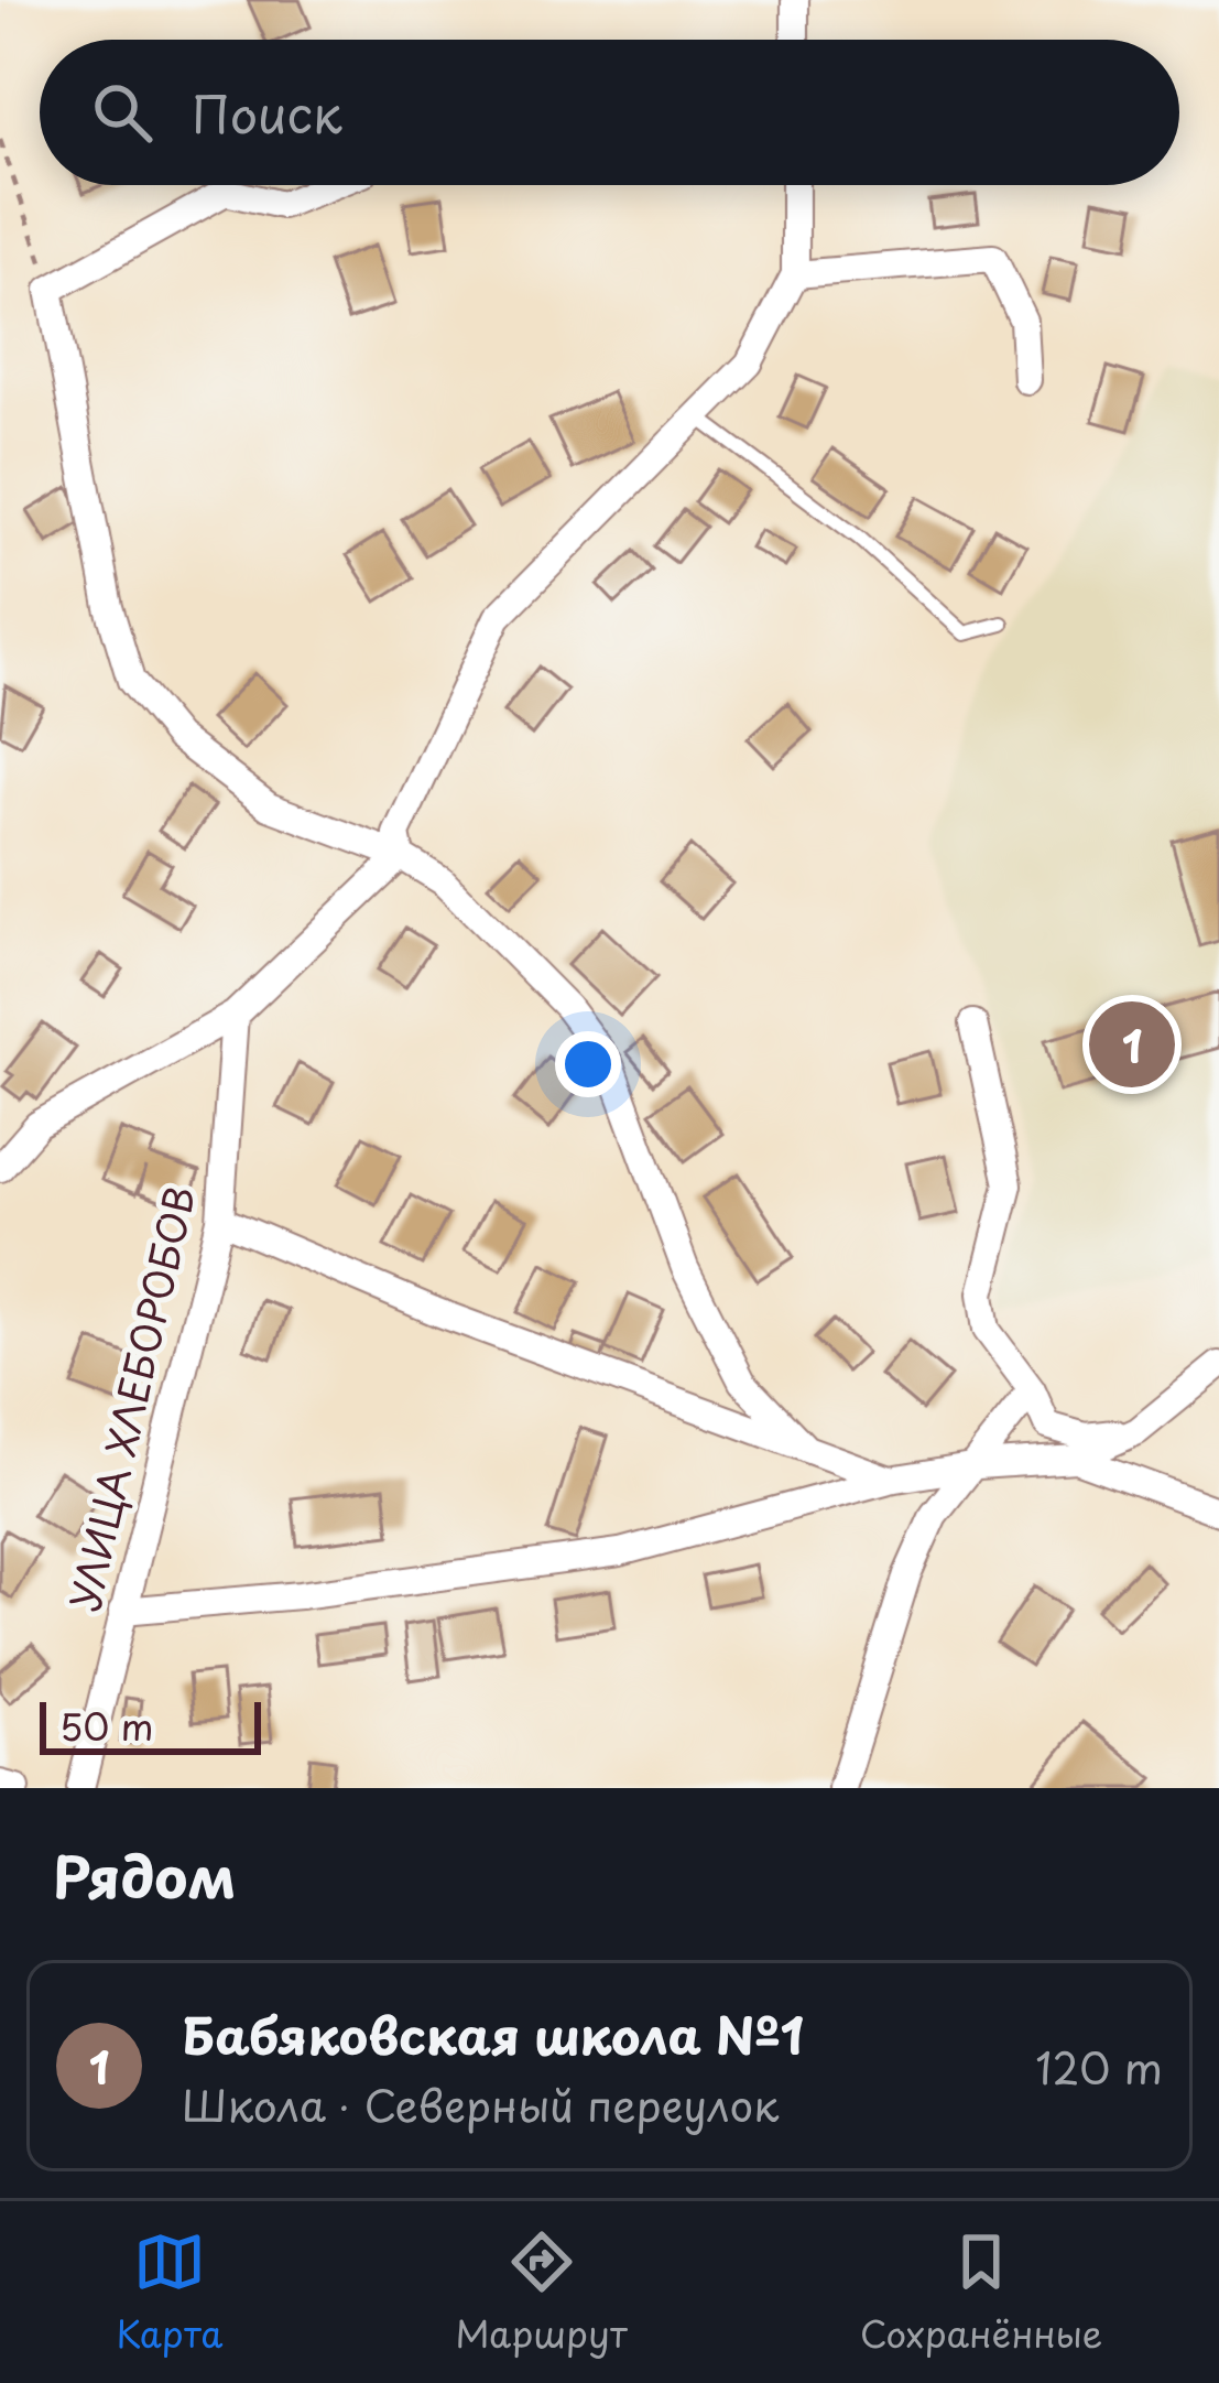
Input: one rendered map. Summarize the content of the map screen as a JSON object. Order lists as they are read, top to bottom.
{
  "streets": {
    "street": ["УЛИЦА ХЛЕБОРОБОВ"]
  },
  "scale_bar": "50 m",
  "page": {
    "search": "Поиск",
    "pins": "1",
    "scale": "50 m",
    "heading": "Рядом",
    "list": [
      {
        "mark": "1",
        "name": "Бабяковская школа №1",
        "note": "Школа · Северный переулок",
        "value": "120 m"
      }
    ],
    "nav": ["Карта", "Маршрут", "Сохранённые"]
  }
}
